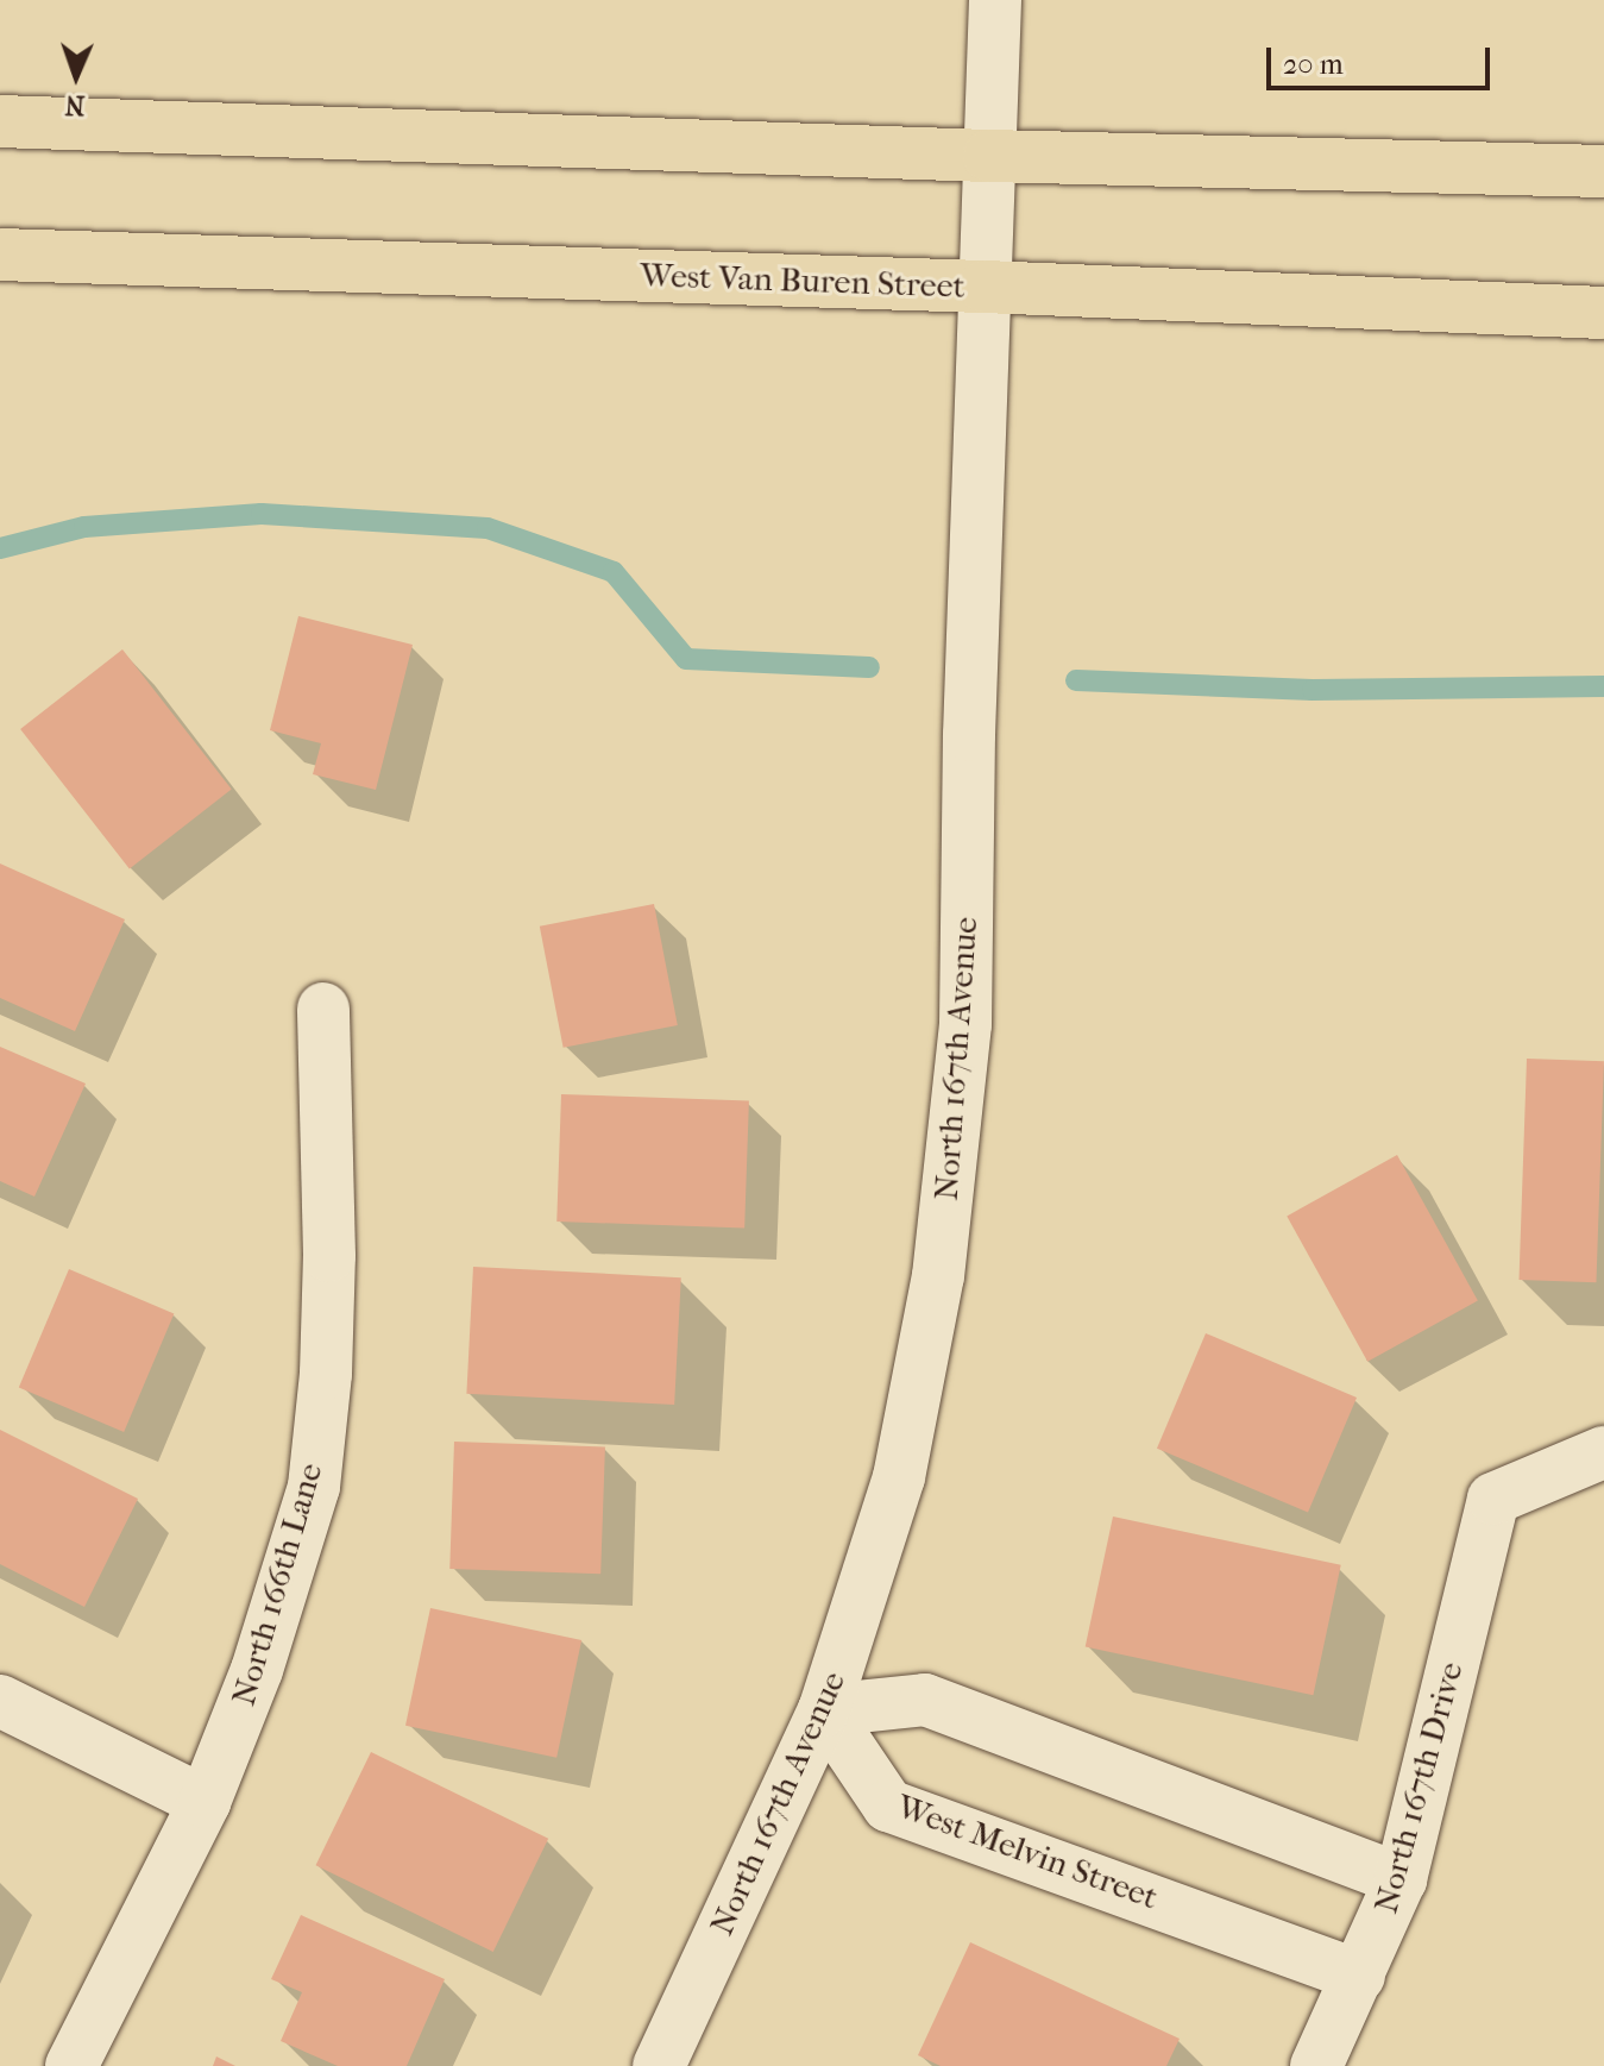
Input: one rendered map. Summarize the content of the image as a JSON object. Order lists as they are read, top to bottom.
{
  "streets": {
    "main road": ["West Van Buren Street"],
    "street": [
      "North 167th Avenue",
      "North 166th Lane",
      "North 167th Drive",
      "West Melvin Street"
    ]
  },
  "crossings": [
    ["West Van Buren Street", "North 167th Avenue"],
    ["North 167th Avenue", "West Melvin Street"],
    ["North 167th Drive", "West Melvin Street"]
  ],
  "scale_bar": "20 m",
  "north": "bottom"
}
